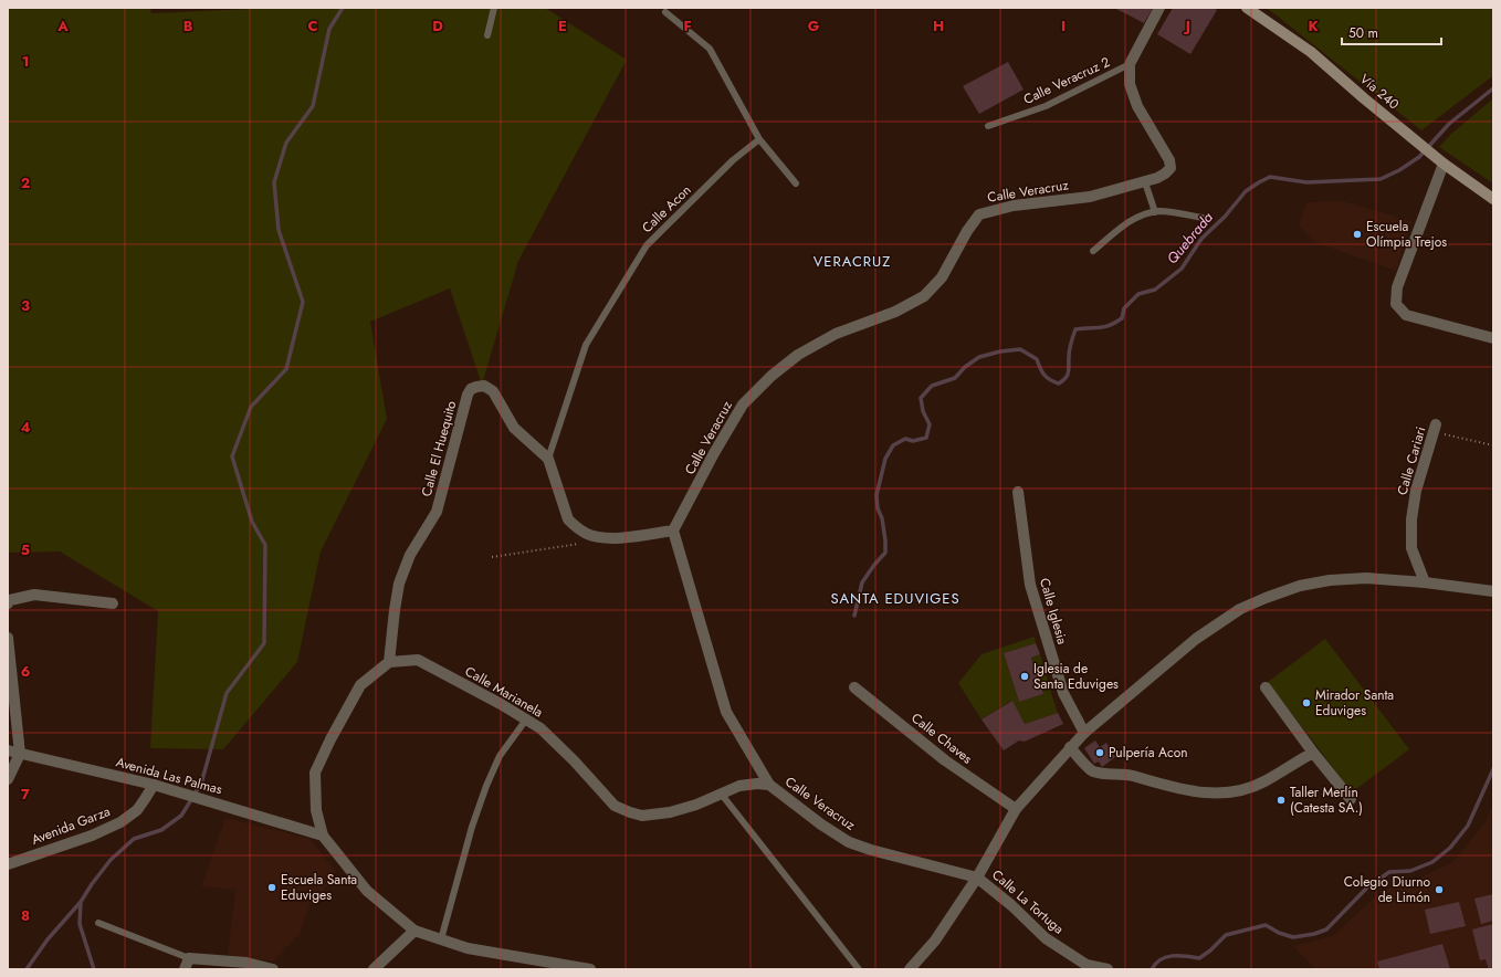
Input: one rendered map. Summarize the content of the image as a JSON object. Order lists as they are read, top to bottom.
{
  "streets": {
    "main road": ["Vía 240"],
    "street": [
      "Calle Veracruz",
      "Calle El Huequito",
      "Calle Cariari",
      "Calle Iglesia",
      "Calle Marianela",
      "Calle Chaves",
      "Avenida Las Palmas",
      "Avenida Garza",
      "Calle La Tortuga"
    ],
    "lane": ["Calle Veracruz 2", "Calle Acon"]
  },
  "crossings": [
    ["Calle Veracruz 2", "Calle Veracruz"],
    ["Calle Veracruz", "Calle El Huequito"],
    ["Calle Veracruz", "Calle Marianela"],
    ["Calle Veracruz", "Calle La Tortuga"],
    ["Calle Acon", "Calle El Huequito"],
    ["Calle El Huequito", "Calle Marianela"],
    ["Avenida Las Palmas", "Avenida Garza"]
  ],
  "districts": ["VERACRUZ", "SANTA EDUVIGES"],
  "water": ["Quebrada"],
  "places": [
    "Escuela Olímpia Trejos",
    "Iglesia de Santa Eduviges",
    "Mirador Santa Eduviges",
    "Pulpería Acon",
    "Taller Merlín (Catesta SA.)",
    "Escuela Santa Eduviges",
    "Colegio Diurno de Limón"
  ],
  "scale_bar": "50 m",
  "grid": {
    "columns": [
      "A",
      "B",
      "C",
      "D",
      "E",
      "F",
      "G",
      "H",
      "I",
      "J",
      "K"
    ],
    "rows": [
      "1",
      "2",
      "3",
      "4",
      "5",
      "6",
      "7",
      "8"
    ]
  }
}
